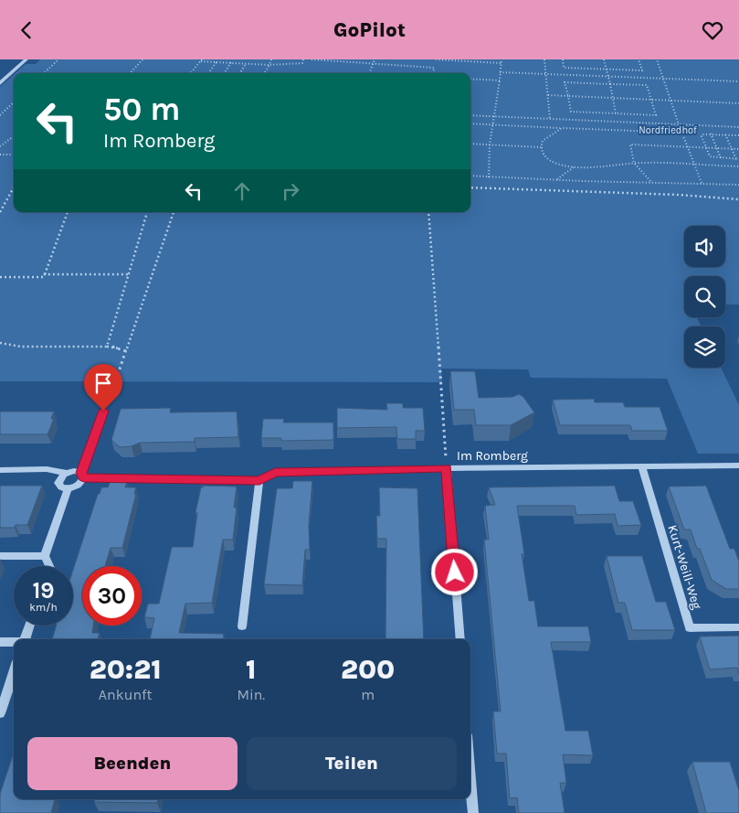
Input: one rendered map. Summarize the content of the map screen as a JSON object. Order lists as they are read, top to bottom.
{
  "streets": {
    "street": ["Im Romberg", "Kurt-Weill-Weg"]
  },
  "crossings": [
    ["Im Romberg", "Kurt-Weill-Weg"]
  ],
  "parks": ["Nordfriedhof"],
  "page": {
    "header": "GoPilot",
    "turn": ["50 m", "Im Romberg"],
    "speed": "19 km/h",
    "limit": "30",
    "eta": [
      "20:21",
      "Ankunft",
      "1",
      "Min.",
      "200",
      "m"
    ],
    "buttons": ["Beenden", "Teilen"]
  }
}
